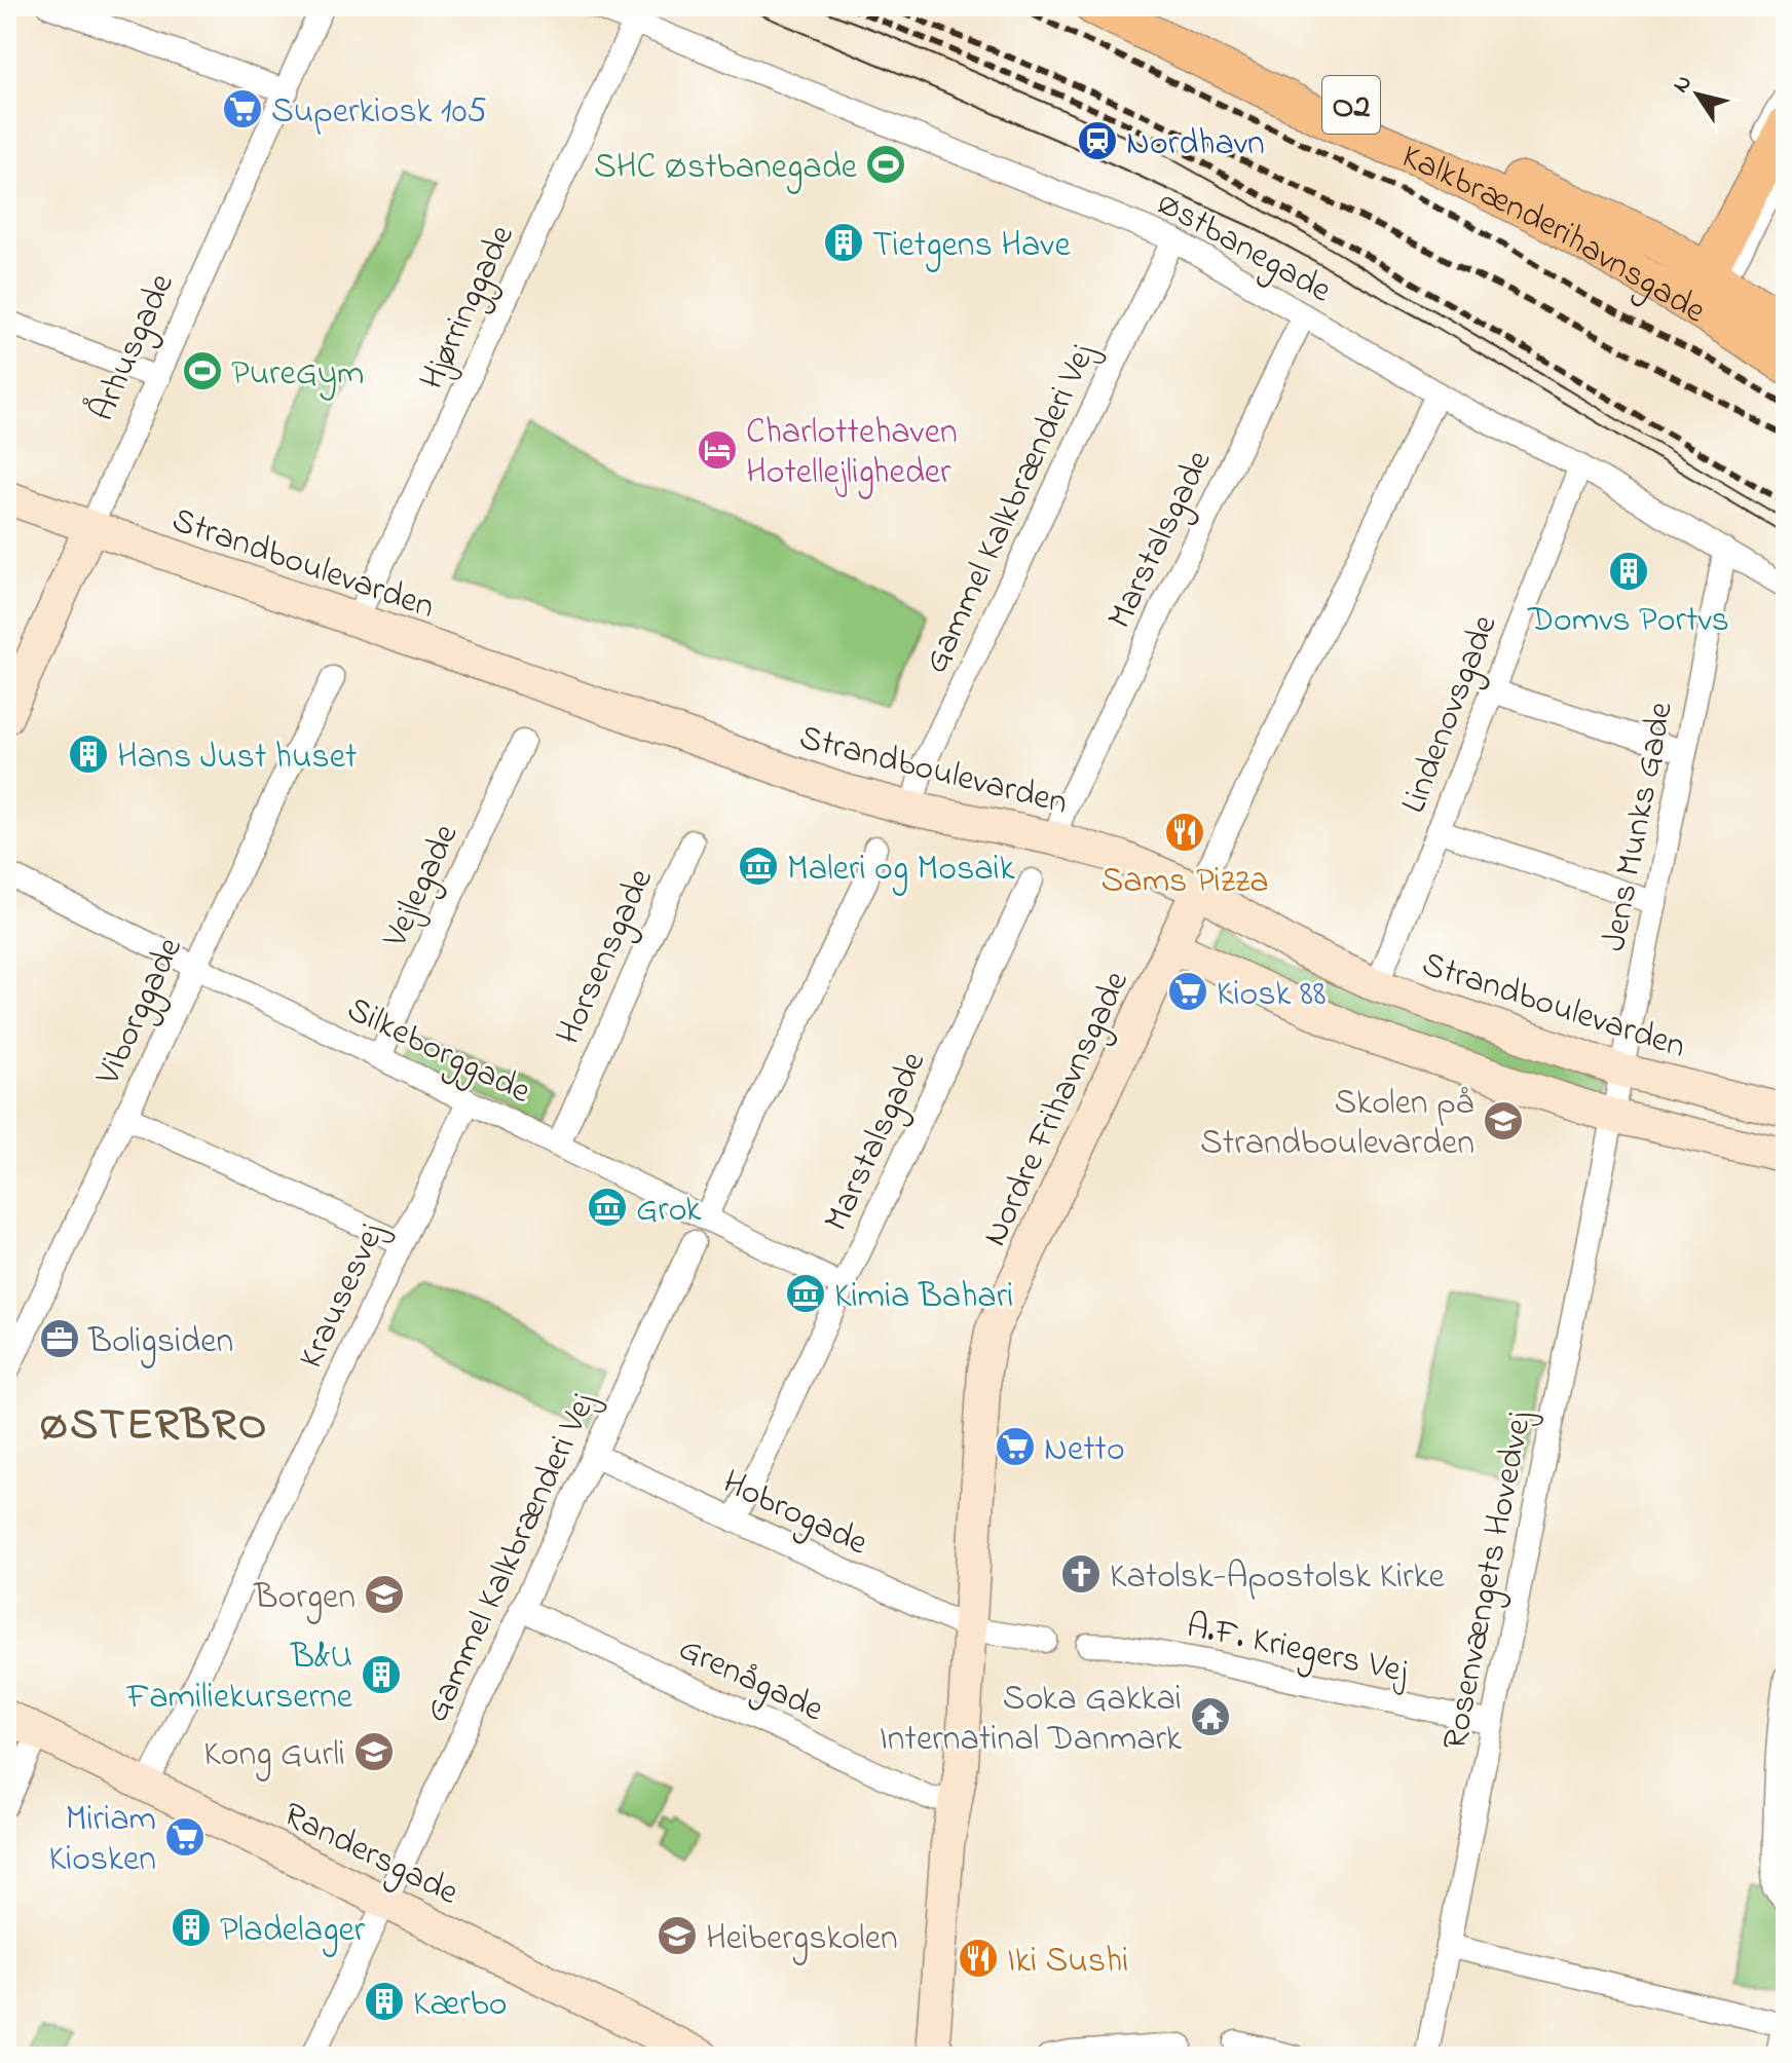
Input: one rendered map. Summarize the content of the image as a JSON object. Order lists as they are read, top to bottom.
{
  "streets": {
    "main road": ["O2", "Kalkbrænderihavnsgade"],
    "street": [
      "Østbanegade",
      "Hjørringgade",
      "Århusgade",
      "Gammel Kalkbrænderi Vej",
      "Marstalsgade",
      "Strandboulevarden",
      "Lindenovsgade",
      "Jens Munks Gade",
      "Vejlegade",
      "Horsensgade",
      "Viborggade",
      "Silkeborggade",
      "Nordre Frihavnsgade",
      "Krausesvej",
      "Hobrogade",
      "Rosenvængets Hovedvej",
      "A.F. Kriegers Vej",
      "Grenågade",
      "Randersgade"
    ]
  },
  "crossings": [
    ["Østbanegade", "Hjørringgade"],
    ["Østbanegade", "Gammel Kalkbrænderi Vej"],
    ["Østbanegade", "Marstalsgade"],
    ["Østbanegade", "Lindenovsgade"],
    ["Østbanegade", "Jens Munks Gade"],
    ["Østbanegade", "Nordre Frihavnsgade"],
    ["Hjørringgade", "Strandboulevarden"],
    ["Århusgade", "Strandboulevarden"],
    ["Gammel Kalkbrænderi Vej", "Strandboulevarden"],
    ["Gammel Kalkbrænderi Vej", "Hobrogade"],
    ["Gammel Kalkbrænderi Vej", "Grenågade"],
    ["Gammel Kalkbrænderi Vej", "Randersgade"],
    ["Marstalsgade", "Strandboulevarden"],
    ["Marstalsgade", "Silkeborggade"],
    ["Marstalsgade", "Hobrogade"],
    ["Strandboulevarden", "Lindenovsgade"],
    ["Strandboulevarden", "Jens Munks Gade"],
    ["Strandboulevarden", "Nordre Frihavnsgade"],
    ["Jens Munks Gade", "Rosenvængets Hovedvej"],
    ["Vejlegade", "Silkeborggade"],
    ["Horsensgade", "Silkeborggade"],
    ["Viborggade", "Silkeborggade"],
    ["Silkeborggade", "Krausesvej"],
    ["Nordre Frihavnsgade", "Hobrogade"],
    ["Nordre Frihavnsgade", "Grenågade"],
    ["Krausesvej", "Randersgade"],
    ["Rosenvængets Hovedvej", "A.F. Kriegers Vej"]
  ],
  "districts": ["ØSTERBRO"],
  "places": {
    "supermarket": [
      "Superkiosk 105",
      "Kiosk 88",
      "Netto",
      "Miriam Kiosken"
    ],
    "station": ["Nordhavn"],
    "sports": ["SHC Østbanegade", "PureGym"],
    "building": [
      "Tietgens Have",
      "Domvs Portvs",
      "Hans Just huset",
      "B&U Familiekurserne",
      "Pladelager",
      "Kærbo"
    ],
    "hotel": ["Charlottehaven Hotellejligheder"],
    "restaurant": ["Sams Pizza", "Iki Sushi"],
    "museum": ["Maleri og Mosaik", "Grok", "Kimia Bahari"],
    "school or university": [
      "Skolen på Strandboulevarden",
      "Borgen",
      "Kong Gurli",
      "Heibergskolen"
    ],
    "office": ["Boligsiden"],
    "church": ["Katolsk-Apostolsk Kirke"],
    "temple": ["Soka Gakkai Internatinal Danmark"]
  },
  "north": "top left"
}
